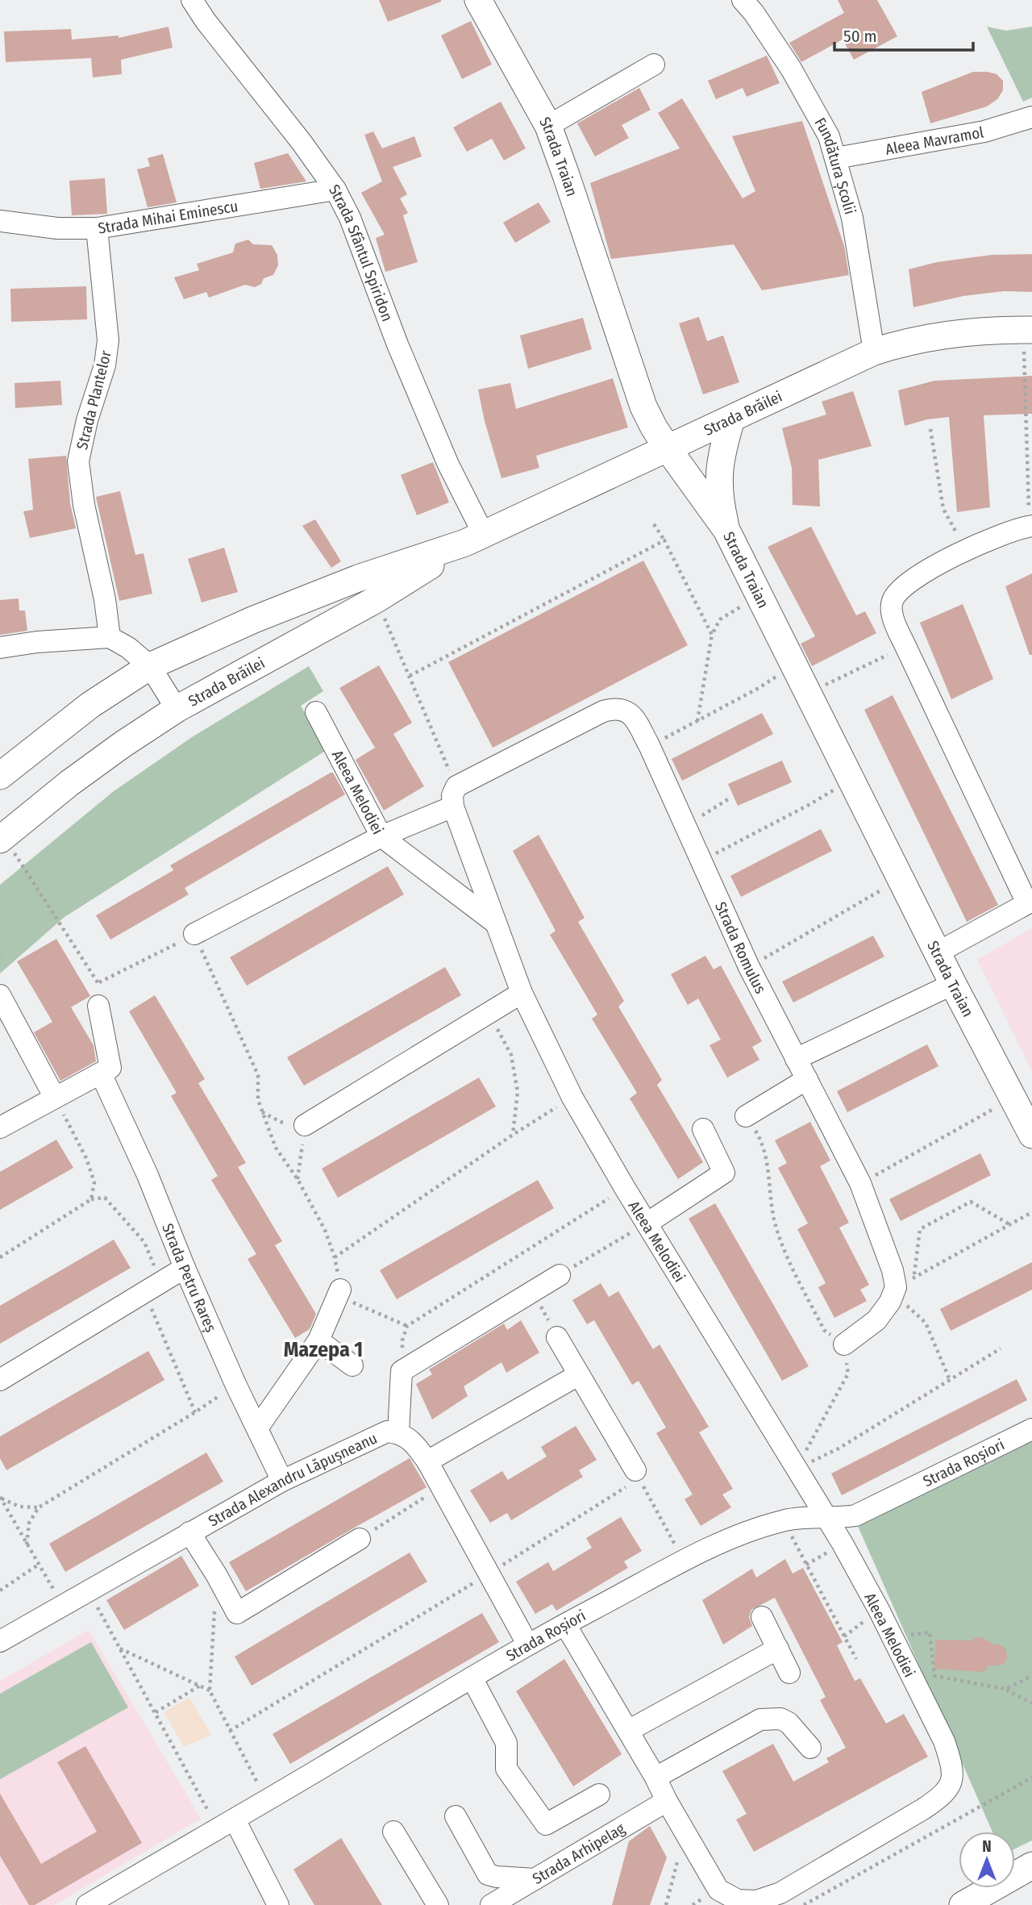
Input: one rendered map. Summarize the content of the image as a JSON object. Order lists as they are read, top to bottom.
{
  "streets": {
    "main road": ["Strada Traian", "Strada Brăilei"],
    "street": [
      "Aleea Mavramol",
      "Fundătura Școlii",
      "Strada Mihai Eminescu",
      "Strada Sfântul Spiridon",
      "Strada Plantelor",
      "Aleea Melodiei",
      "Strada Romulus",
      "Strada Petru Rareș",
      "Strada Roșiori",
      "Strada Alexandru Lăpușneanu",
      "Strada Arhipelag"
    ]
  },
  "crossings": [
    ["Aleea Mavramol", "Fundătura Școlii"],
    ["Strada Traian", "Strada Brăilei"],
    ["Fundătura Școlii", "Strada Brăilei"],
    ["Strada Mihai Eminescu", "Strada Sfântul Spiridon"],
    ["Strada Mihai Eminescu", "Strada Plantelor"],
    ["Strada Sfântul Spiridon", "Strada Brăilei"],
    ["Aleea Melodiei", "Strada Romulus"],
    ["Aleea Melodiei", "Strada Roșiori"],
    ["Aleea Melodiei", "Strada Arhipelag"],
    ["Strada Petru Rareș", "Strada Alexandru Lăpușneanu"],
    ["Strada Roșiori", "Strada Alexandru Lăpușneanu"]
  ],
  "districts": ["Mazepa 1"],
  "scale_bar": "50 m",
  "north": "top"
}
